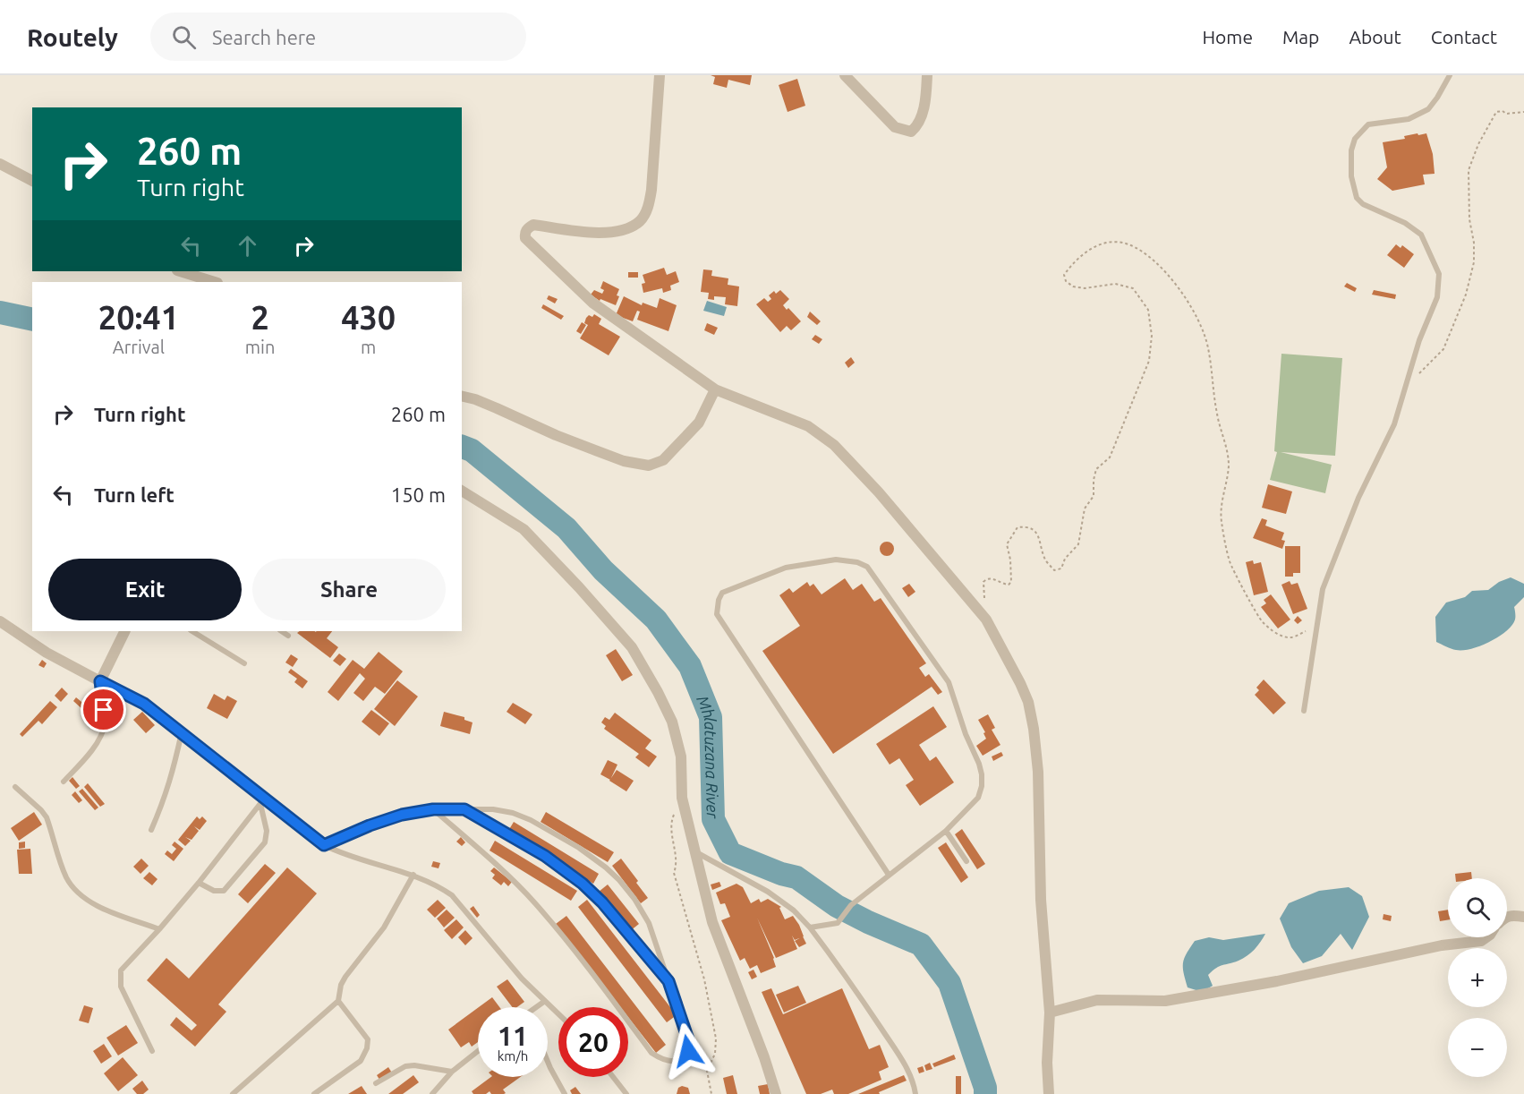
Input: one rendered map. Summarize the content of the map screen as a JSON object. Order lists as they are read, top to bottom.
{
  "water": ["Mhlatuzana River"],
  "page": {
    "header": "Routely",
    "search": "Search here",
    "nav": [
      "Home",
      "Map",
      "About",
      "Contact"
    ],
    "turn": ["260 m", "Turn right"],
    "eta": [
      "20:41",
      "Arrival",
      "2",
      "min",
      "430",
      "m"
    ],
    "list": [
      {
        "name": "Turn right",
        "value": "260 m"
      },
      {
        "name": "Turn left",
        "value": "150 m"
      }
    ],
    "buttons": ["Exit", "Share"],
    "map_buttons": ["+", "−"],
    "speed": "11 km/h",
    "limit": "20"
  }
}
